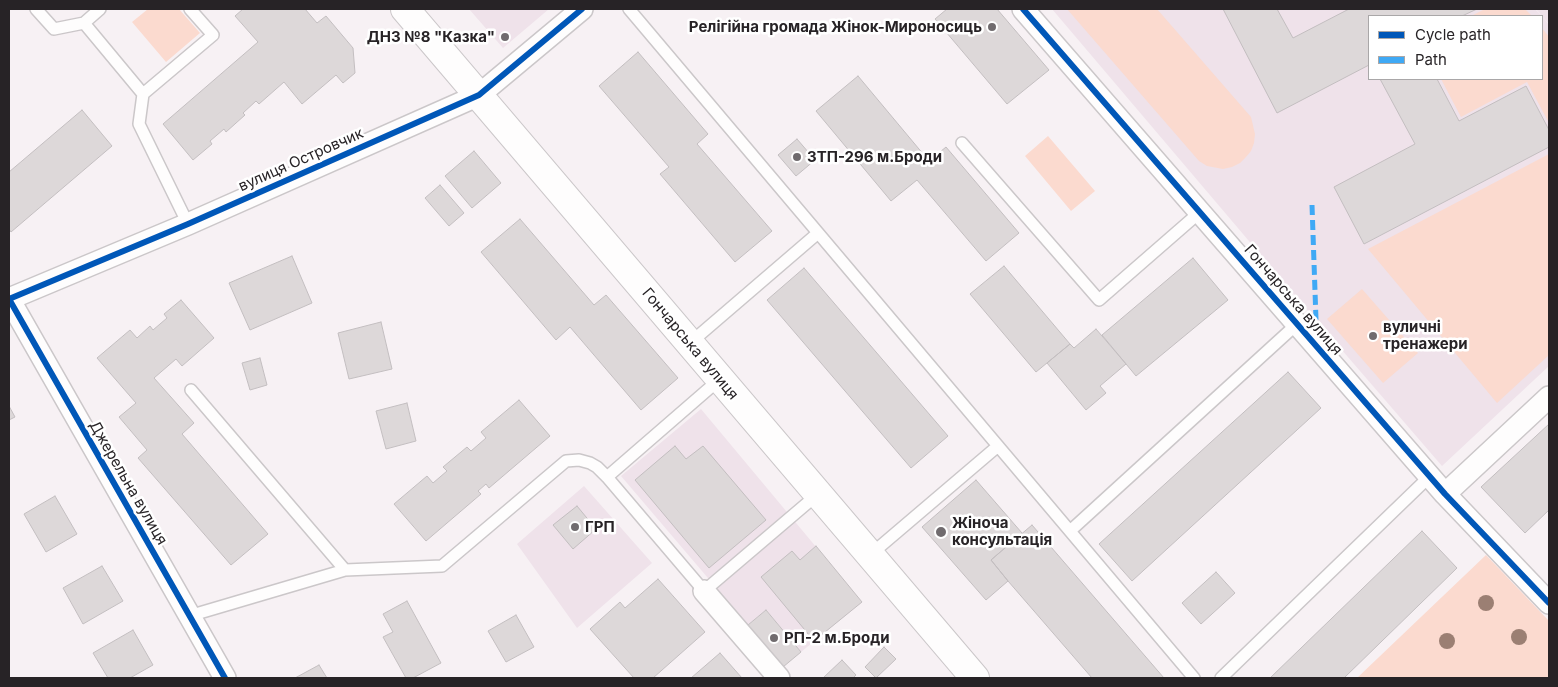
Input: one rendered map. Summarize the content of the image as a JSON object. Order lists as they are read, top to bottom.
{
  "streets": {
    "main road": ["Гончарська вулиця"],
    "street": ["вулиця Островчик", "Джерельна вулиця"]
  },
  "crossings": [
    ["вулиця Островчик", "Гончарська вулиця"],
    ["вулиця Островчик", "Джерельна вулиця"]
  ],
  "places": [
    "Релігійна громада Жінок-Мироносиць",
    "ДНЗ №8 \"Казка\"",
    "ЗТП-296 м.Броди",
    "вуличні тренажери",
    "ГРП",
    "Жіноча консультація",
    "РП-2 м.Броди"
  ],
  "legend": ["Cycle path", "Path"]
}
